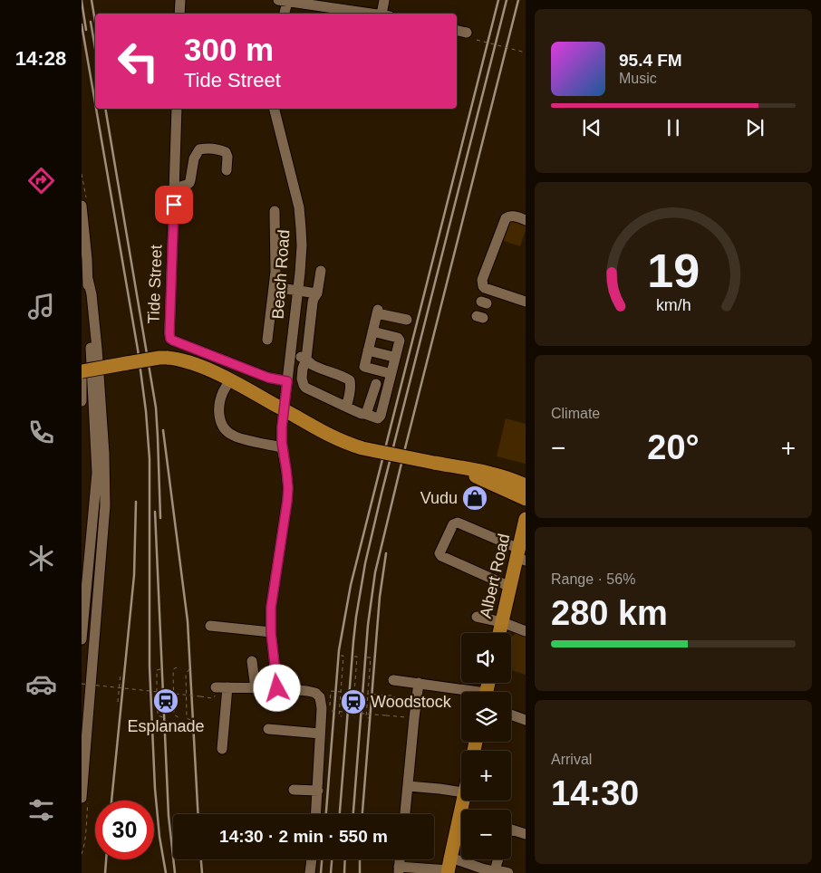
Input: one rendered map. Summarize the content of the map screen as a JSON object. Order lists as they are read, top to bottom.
{
  "streets": {
    "main road": ["Albert Road"],
    "street": ["Beach Road", "Tide Street"]
  },
  "crossings": [
    ["Beach Road", "Tide Street"]
  ],
  "places": {
    "shop": ["Vudu"],
    "station": ["Esplanade", "Woodstock"]
  },
  "page": {
    "tabs": "14:28",
    "turn": ["300 m", "Tide Street"],
    "song": ["95.4 FM", "Music"],
    "tile": [
      "Climate",
      ["Range · 56%", "280 km"],
      ["Arrival", "14:30"]
    ],
    "heat": ["−", "20°", "+"],
    "map_buttons": ["+", "−"],
    "limit": "30",
    "trip": "14:30 · 2 min · 550 m",
    "gauge": ["19", "km/h"]
  }
}
